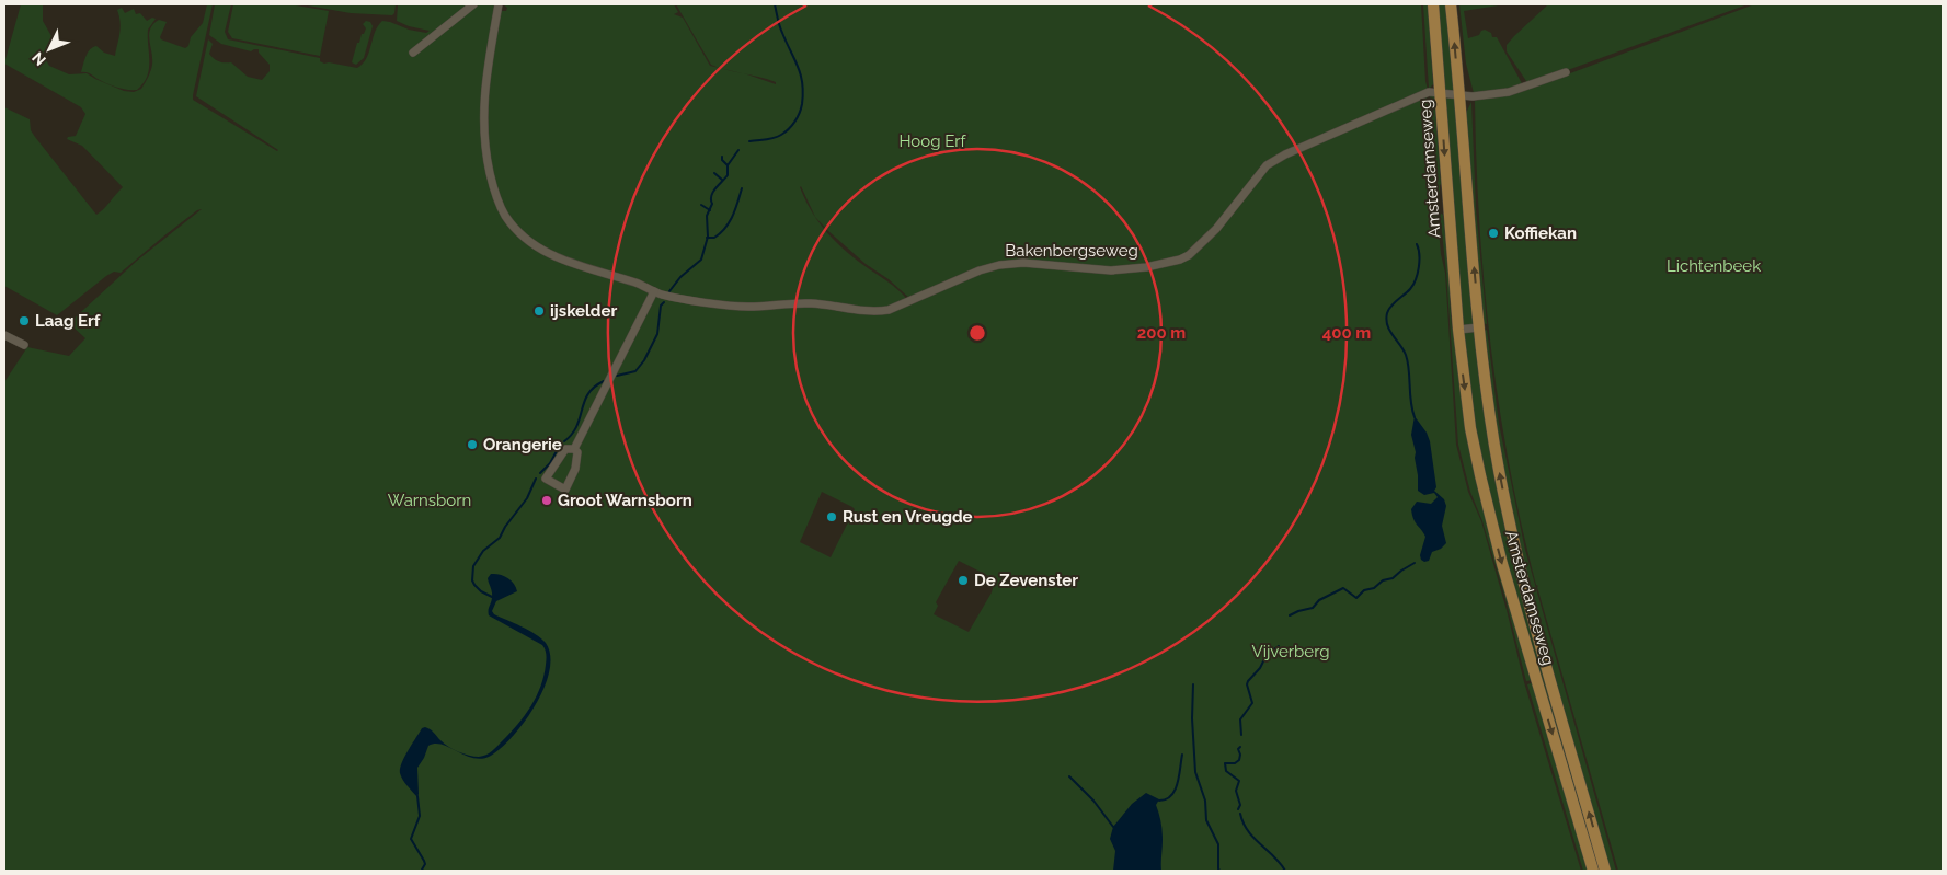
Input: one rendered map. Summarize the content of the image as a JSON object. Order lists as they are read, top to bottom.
{
  "streets": {
    "main road": ["Amsterdamseweg"],
    "street": ["Bakenbergseweg"]
  },
  "crossings": [
    ["Amsterdamseweg", "Bakenbergseweg"]
  ],
  "parks": [
    "Hoog Erf",
    "Lichtenbeek",
    "Warnsborn",
    "Vijverberg"
  ],
  "places": [
    "Koffiekan",
    "ijskelder",
    "Laag Erf",
    "Orangerie",
    "Groot Warnsborn",
    "Rust en Vreugde",
    "De Zevenster"
  ],
  "north": "bottom left",
  "rings": ["200 m", "400 m"]
}
